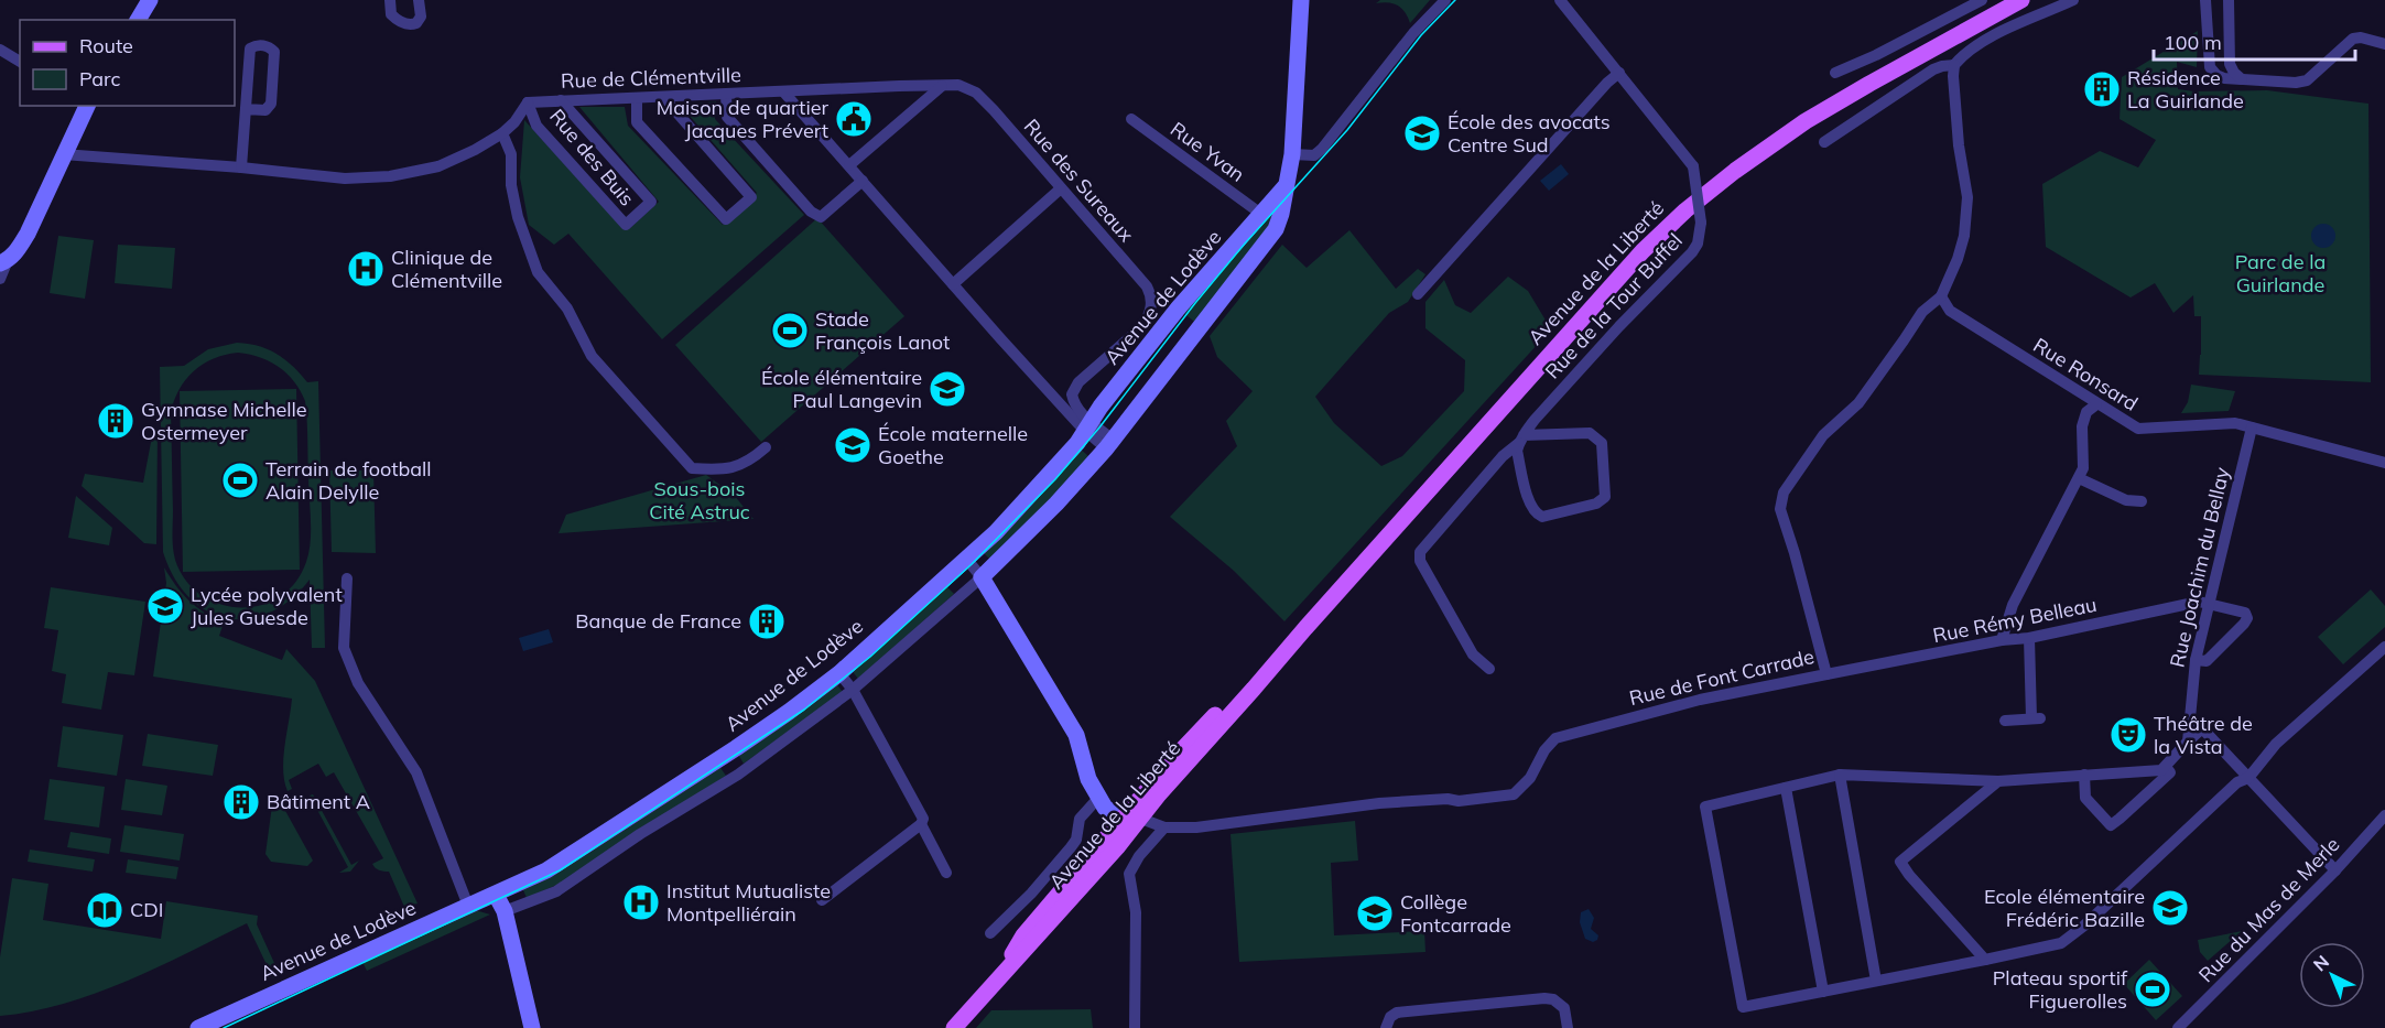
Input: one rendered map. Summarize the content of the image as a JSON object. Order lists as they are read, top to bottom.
{
  "streets": {
    "main road": ["Avenue de la Liberté"],
    "street": [
      "Rue de Clémentville",
      "Rue Yvan",
      "Rue des Buis",
      "Rue des Sureaux",
      "Avenue de Lodève",
      "Rue de la Tour Buffel",
      "Rue Ronsard",
      "Rue Joachim du Bellay",
      "Rue Rémy Belleau",
      "Rue de Font Carrade",
      "Rue du Mas de Merle"
    ]
  },
  "crossings": [
    ["Rue de Clémentville", "Rue des Buis"],
    ["Rue de Clémentville", "Rue des Sureaux"],
    ["Rue Yvan", "Avenue de Lodève"],
    ["Rue des Sureaux", "Avenue de Lodève"],
    ["Avenue de la Liberté", "Rue de Font Carrade"],
    ["Rue Ronsard", "Rue Joachim du Bellay"],
    ["Rue Ronsard", "Rue de Font Carrade"],
    ["Rue Joachim du Bellay", "Rue Rémy Belleau"],
    ["Rue Rémy Belleau", "Rue de Font Carrade"]
  ],
  "parks": ["Parc de la Guirlande", "Sous-bois Cité Astruc"],
  "places": {
    "building": [
      "Résidence La Guirlande",
      "Gymnase Michelle Ostermeyer",
      "Banque de France",
      "Bâtiment A"
    ],
    "public building": ["Maison de quartier Jacques Prévert"],
    "school or university": [
      "École des avocats Centre Sud",
      "École élémentaire Paul Langevin",
      "École maternelle Goethe",
      "Lycée polyvalent Jules Guesde",
      "Ecole élémentaire Frédéric Bazille",
      "Collège Fontcarrade"
    ],
    "hospital": ["Clinique de Clémentville", "Institut Mutualiste Montpelliérain"],
    "sports": ["Stade François Lanot", "Terrain de football Alain Delylle", "Plateau sportif Figuerolles"],
    "theatre": ["Théâtre de la Vista"],
    "library": ["CDI"]
  },
  "legend": ["Route", "Parc"],
  "scale_bar": "100 m",
  "north": "top left"
}
